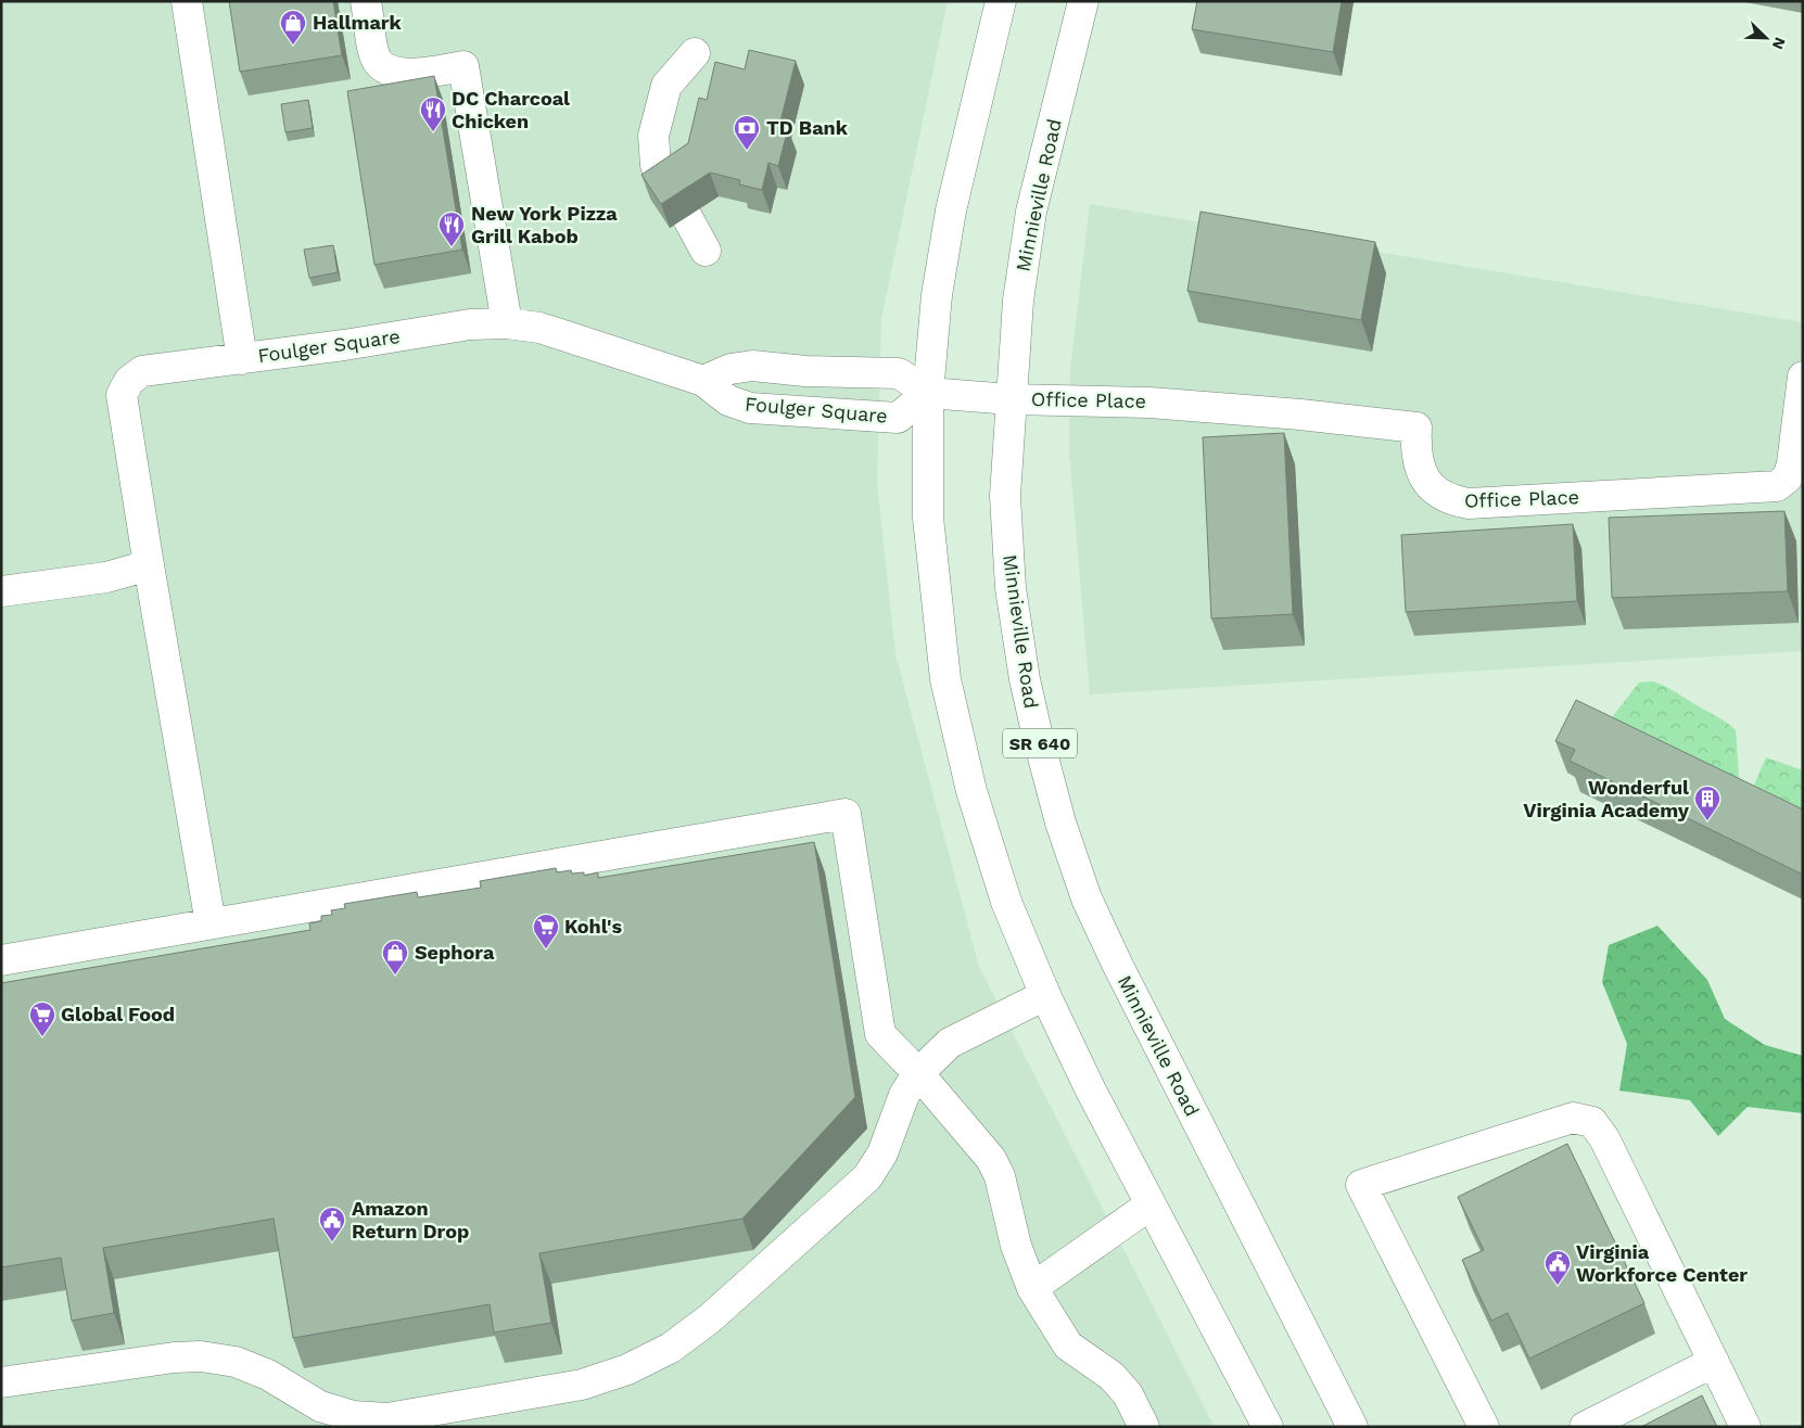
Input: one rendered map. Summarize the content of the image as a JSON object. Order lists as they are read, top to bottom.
{
  "streets": {
    "main road": [
      "Minnieville Road",
      "Foulger Square",
      "Office Place",
      "SR 640"
    ]
  },
  "crossings": [
    ["Minnieville Road", "Foulger Square"],
    ["Minnieville Road", "Office Place"],
    ["Foulger Square", "Office Place"]
  ],
  "places": {
    "shop": ["Hallmark", "Sephora"],
    "restaurant": ["DC Charcoal Chicken", "New York Pizza Grill Kabob"],
    "bank": ["TD Bank"],
    "building": ["Wonderful Virginia Academy"],
    "supermarket": ["Kohl's", "Global Food"],
    "public building": ["Amazon Return Drop", "Virginia Workforce Center"]
  },
  "north": "bottom right"
}
